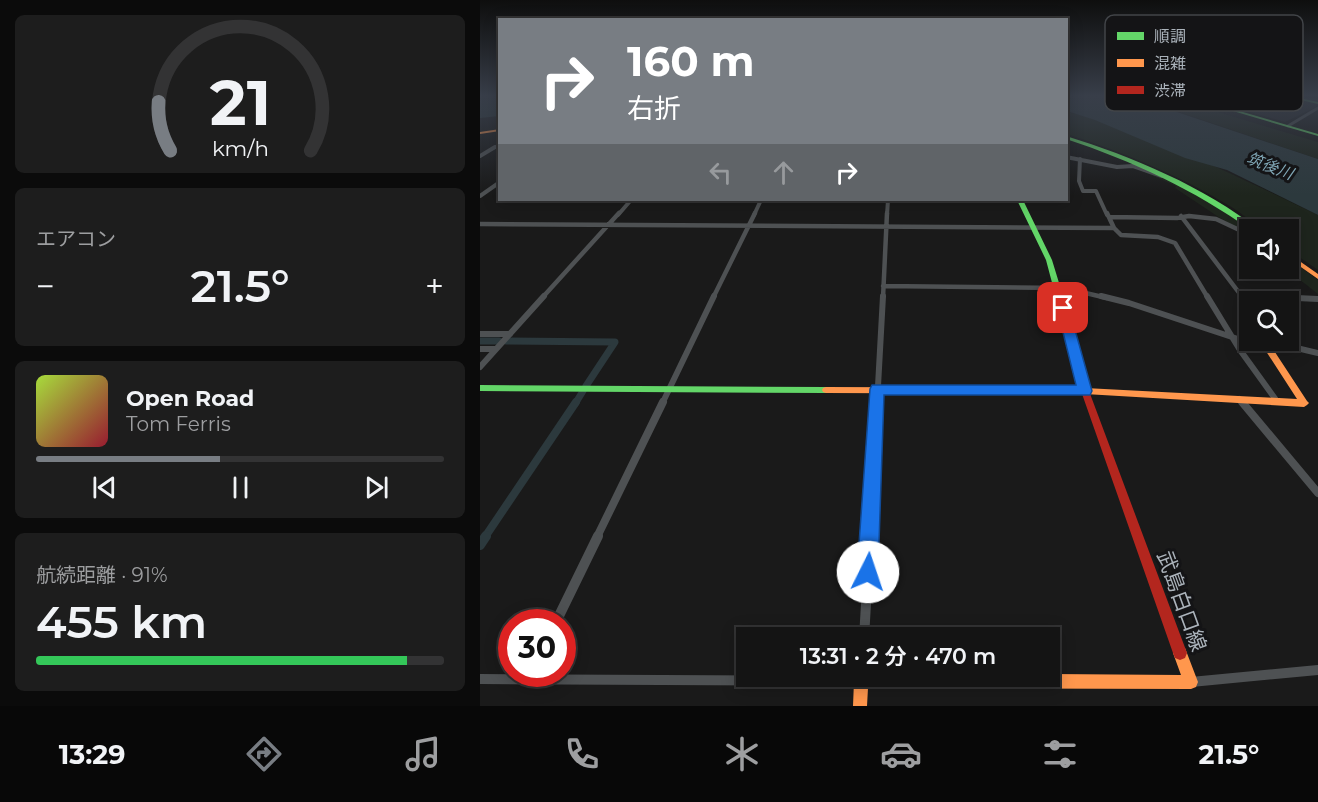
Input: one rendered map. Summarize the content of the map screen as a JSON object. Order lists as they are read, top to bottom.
{
  "streets": {
    "main road": ["武島白口線"]
  },
  "water": ["筑後川"],
  "legend": ["順調", "混雑", "渋滞"],
  "page": {
    "turn": ["160 m", "右折"],
    "tile": [
      "エアコン",
      ["航続距離 · 91%", "455 km"]
    ],
    "heat": ["−", "21.5°", "+"],
    "song": ["Open Road", "Tom Ferris"],
    "limit": "30",
    "trip": "13:31 · 2 分 · 470 m",
    "tabs": ["13:29", "21.5°"],
    "gauge": ["21", "km/h"]
  }
}
